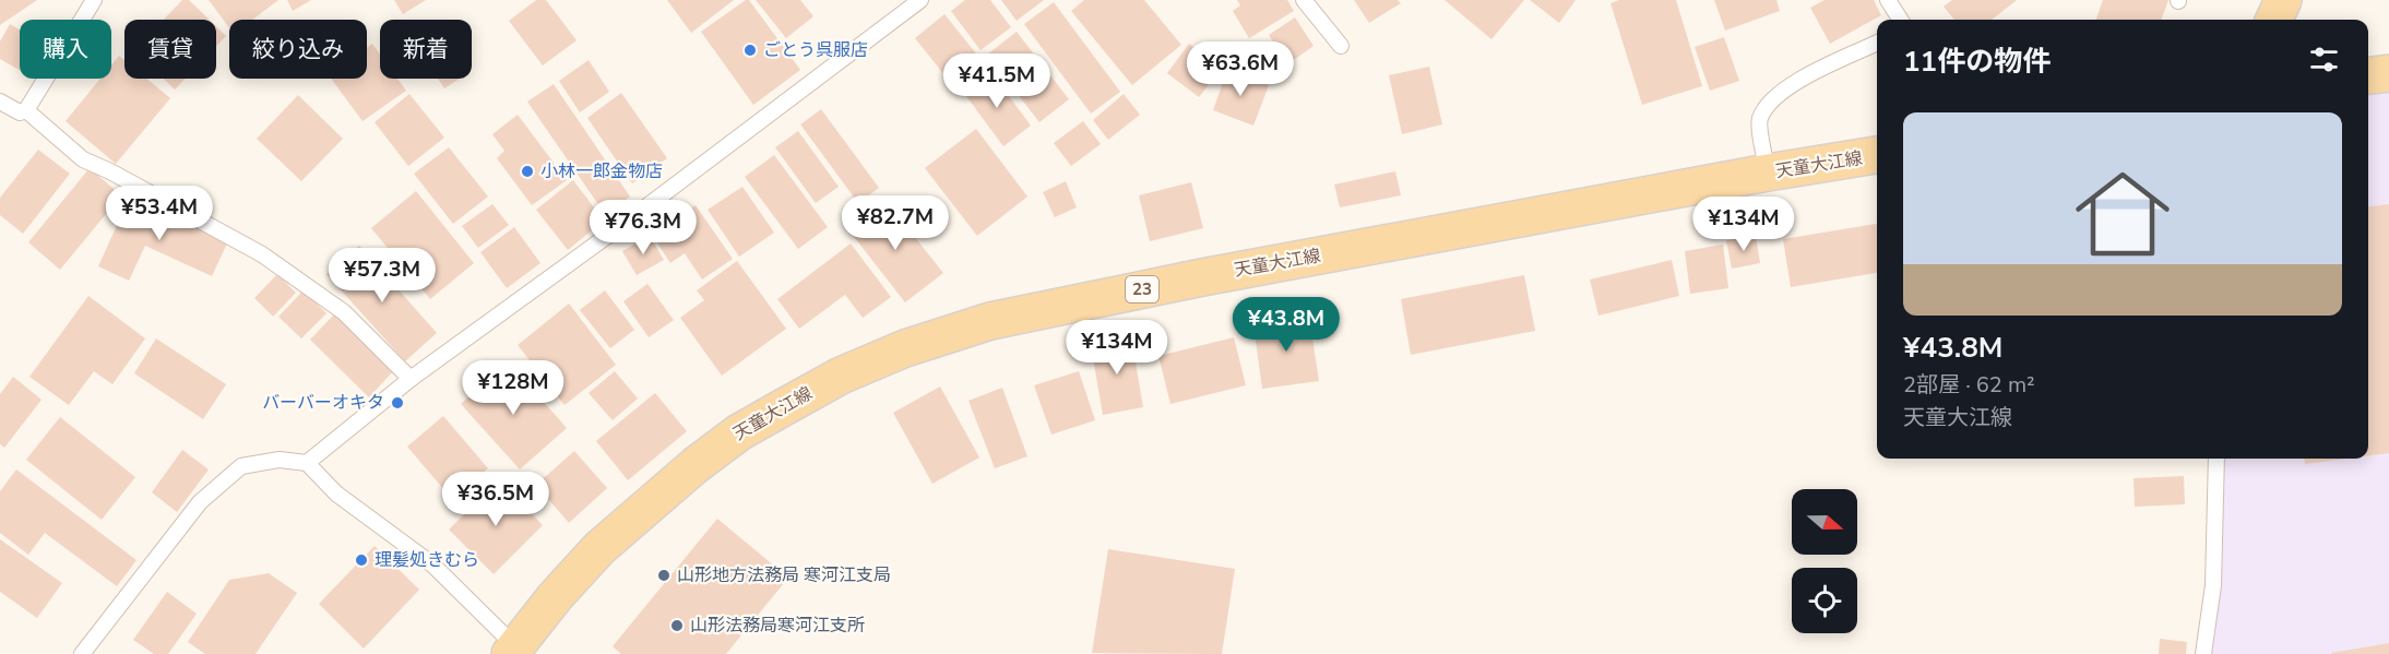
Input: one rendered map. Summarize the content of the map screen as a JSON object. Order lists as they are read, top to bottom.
{
  "streets": {
    "main road": ["天童大江線", "23"]
  },
  "places": [
    "ごとう呉服店",
    "小林一郎金物店",
    "バーバーオキタ",
    "理髪処きむら",
    "山形地方法務局 寒河江支局",
    "山形法務局寒河江支所"
  ],
  "north": "right",
  "page": {
    "chip": [
      "購入",
      "賃貸",
      "絞り込み",
      "新着"
    ],
    "heading": "11件の物件",
    "price": [
      "¥63.6M",
      "¥41.5M",
      "¥53.4M",
      "¥82.7M",
      "¥134M",
      "¥76.3M",
      "¥57.3M",
      "¥43.8M",
      "¥134M",
      "¥128M",
      "¥36.5M"
    ],
    "list": [
      {
        "name": "¥43.8M",
        "note": "2部屋 · 62 m² · 天童大江線"
      }
    ]
  }
}
